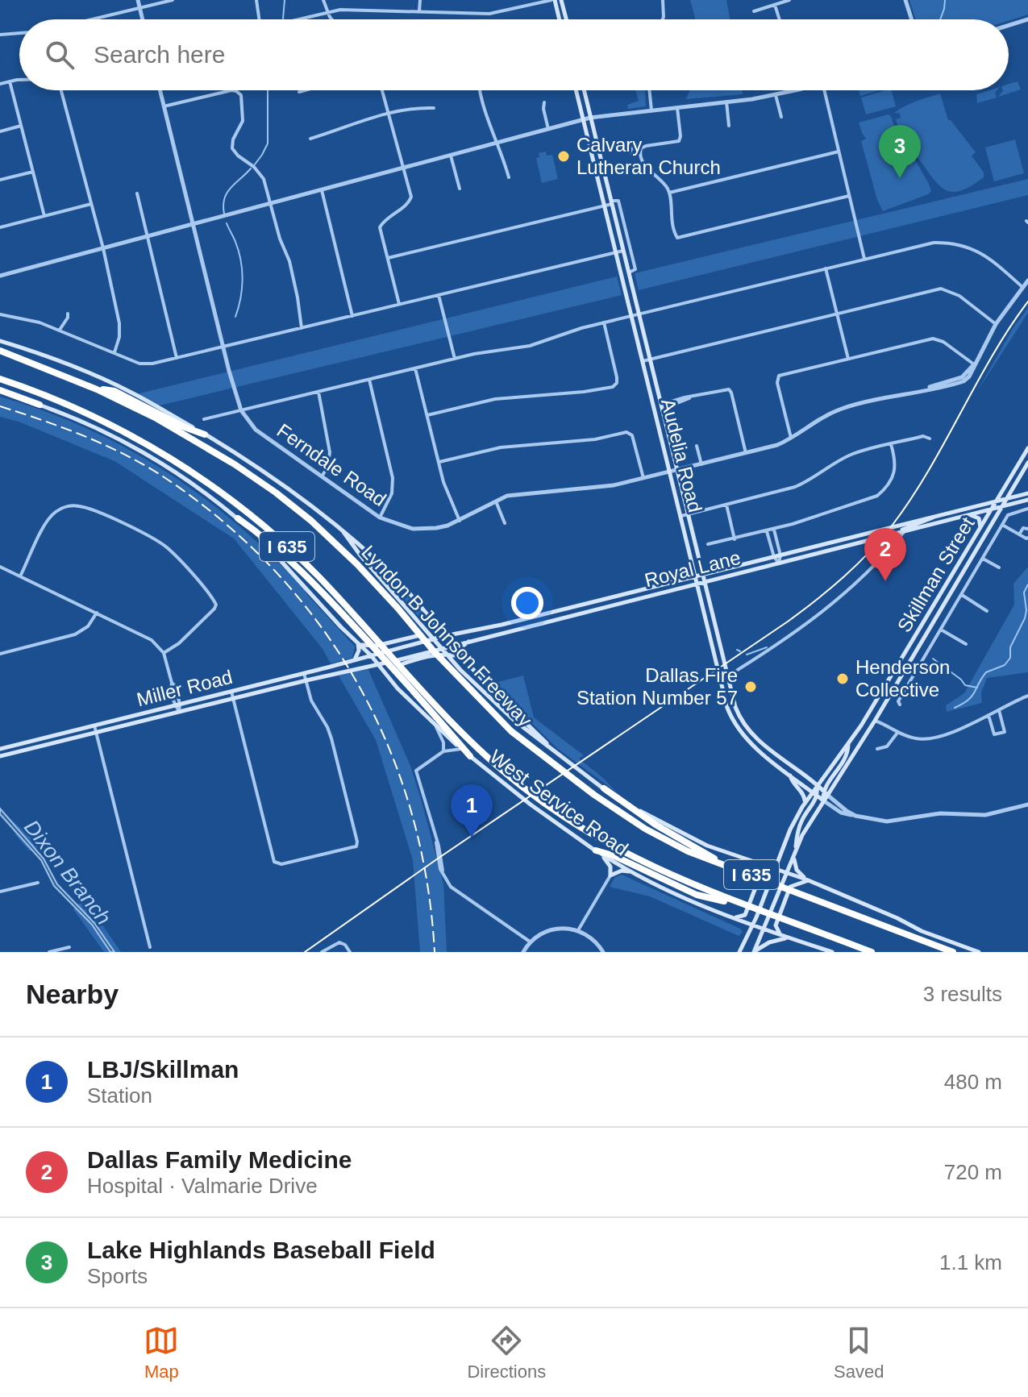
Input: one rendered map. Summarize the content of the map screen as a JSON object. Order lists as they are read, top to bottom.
{
  "streets": {
    "highway": ["I 635", "Lyndon B Johnson Freeway"],
    "main road": [
      "Audelia Road",
      "Royal Lane",
      "Skillman Street",
      "Miller Road",
      "West Service Road"
    ],
    "street": ["Ferndale Road"]
  },
  "crossings": [
    ["Audelia Road", "Ferndale Road"],
    ["Audelia Road", "Royal Lane"],
    ["Audelia Road", "Skillman Street"],
    ["Royal Lane", "Skillman Street"],
    ["Royal Lane", "Miller Road"],
    ["Royal Lane", "West Service Road"],
    ["Skillman Street", "West Service Road"],
    ["Miller Road", "West Service Road"]
  ],
  "water": ["Dixon Branch"],
  "places": ["Calvary Lutheran Church", "Henderson Collective", "Dallas Fire Station Number 57"],
  "page": {
    "search": "Search here",
    "pins": ["3", "2", "1"],
    "heading": ["Nearby", "3 results"],
    "list": [
      {
        "mark": "1",
        "name": "LBJ/Skillman",
        "note": "Station",
        "value": "480 m"
      },
      {
        "mark": "2",
        "name": "Dallas Family Medicine",
        "note": "Hospital · Valmarie Drive",
        "value": "720 m"
      },
      {
        "mark": "3",
        "name": "Lake Highlands Baseball Field",
        "note": "Sports",
        "value": "1.1 km"
      }
    ],
    "nav": ["Map", "Directions", "Saved"]
  }
}
